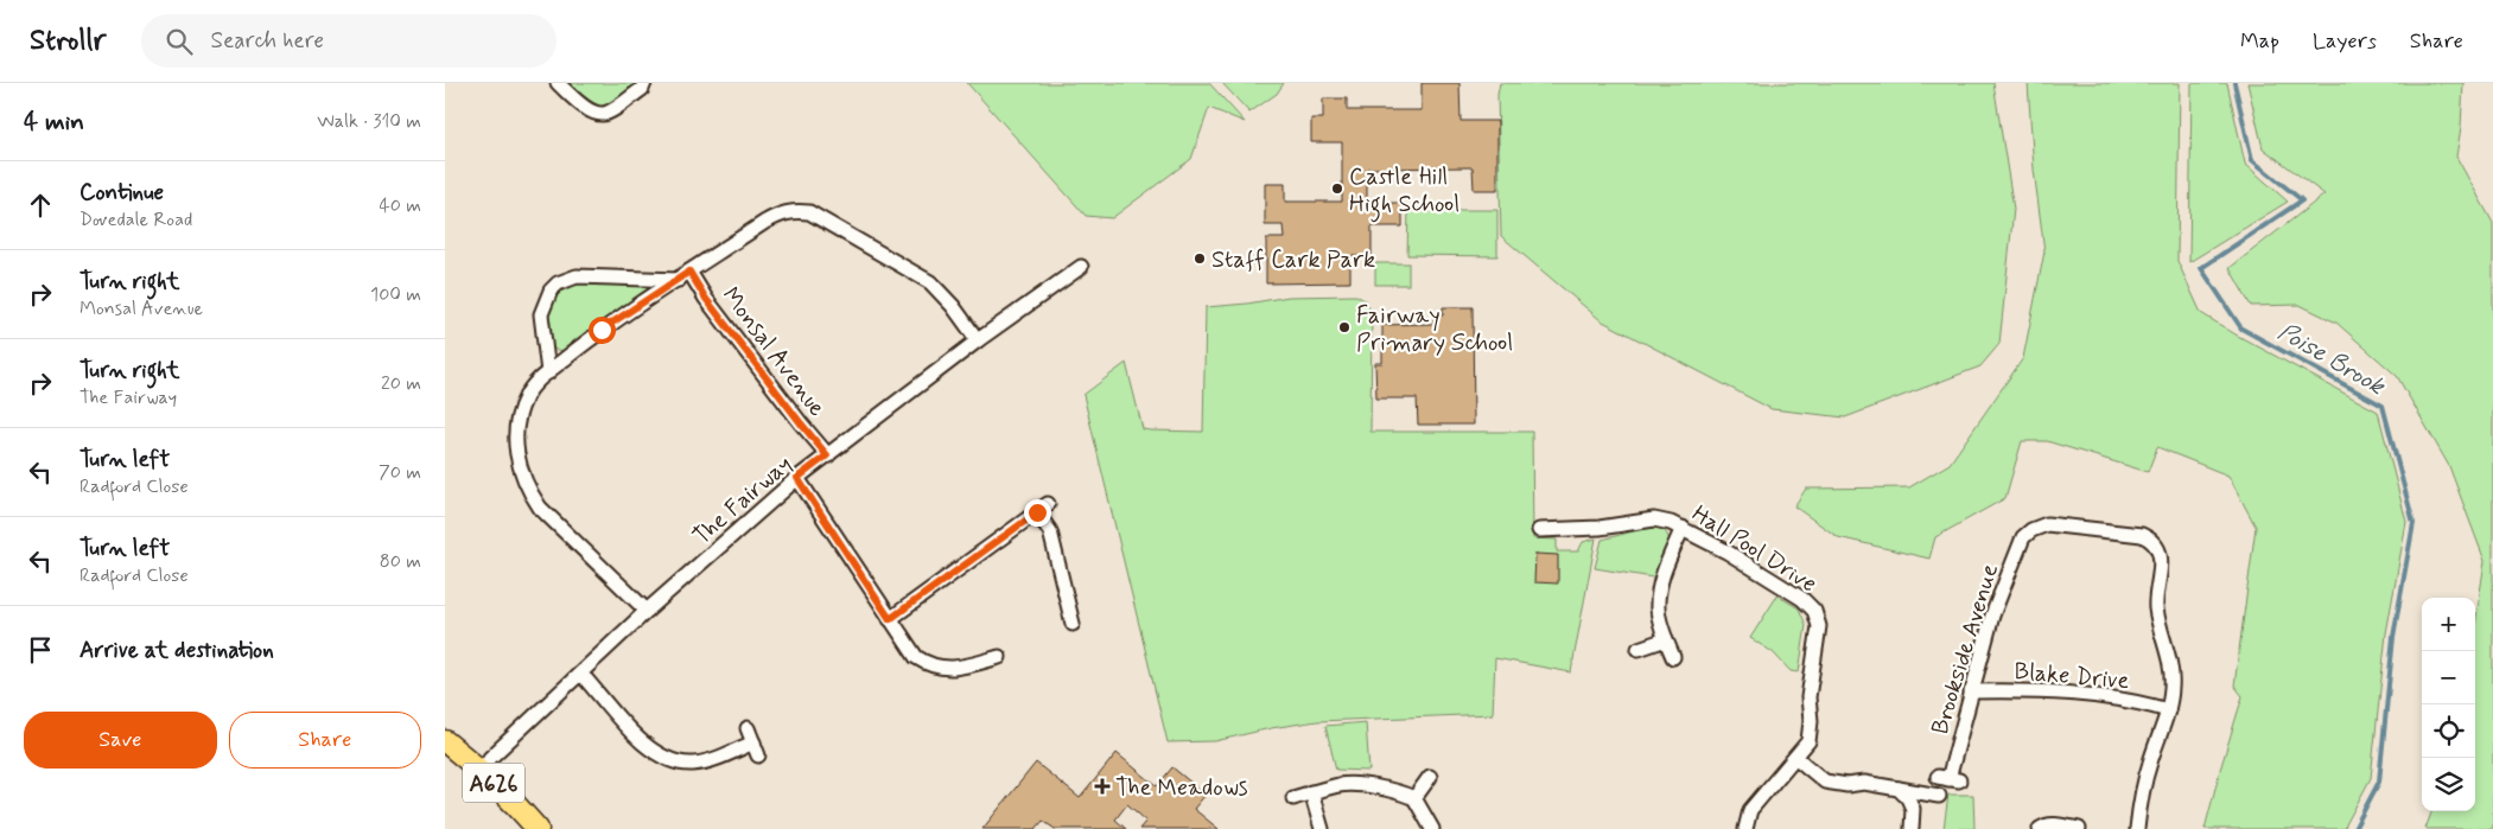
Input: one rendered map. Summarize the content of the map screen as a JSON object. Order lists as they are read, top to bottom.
{
  "streets": {
    "main road": ["A626"],
    "street": [
      "Monsal Avenue",
      "The Fairway",
      "Hall Pool Drive",
      "Brookside Avenue",
      "Blake Drive"
    ]
  },
  "crossings": [
    ["Monsal Avenue", "The Fairway"],
    ["The Fairway", "A626"],
    ["Brookside Avenue", "Blake Drive"]
  ],
  "water": ["Poise Brook"],
  "places": {
    "other": ["Castle Hill High School", "Staff Cark Park", "Fairway Primary School"],
    "health": ["The Meadows"]
  },
  "page": {
    "header": "Strollr",
    "search": "Search here",
    "nav": ["Map", "Layers", "Share"],
    "heading": ["4 min", "Walk · 310 m"],
    "list": [
      ["Continue", "Dovedale Road", "40 m"],
      ["Turn right", "Monsal Avenue", "100 m"],
      ["Turn right", "The Fairway", "20 m"],
      ["Turn left", "Radford Close", "70 m"],
      ["Turn left", "Radford Close", "80 m"],
      "Arrive at destination"
    ],
    "map_buttons": ["+", "−"],
    "buttons": ["Save", "Share"]
  }
}
